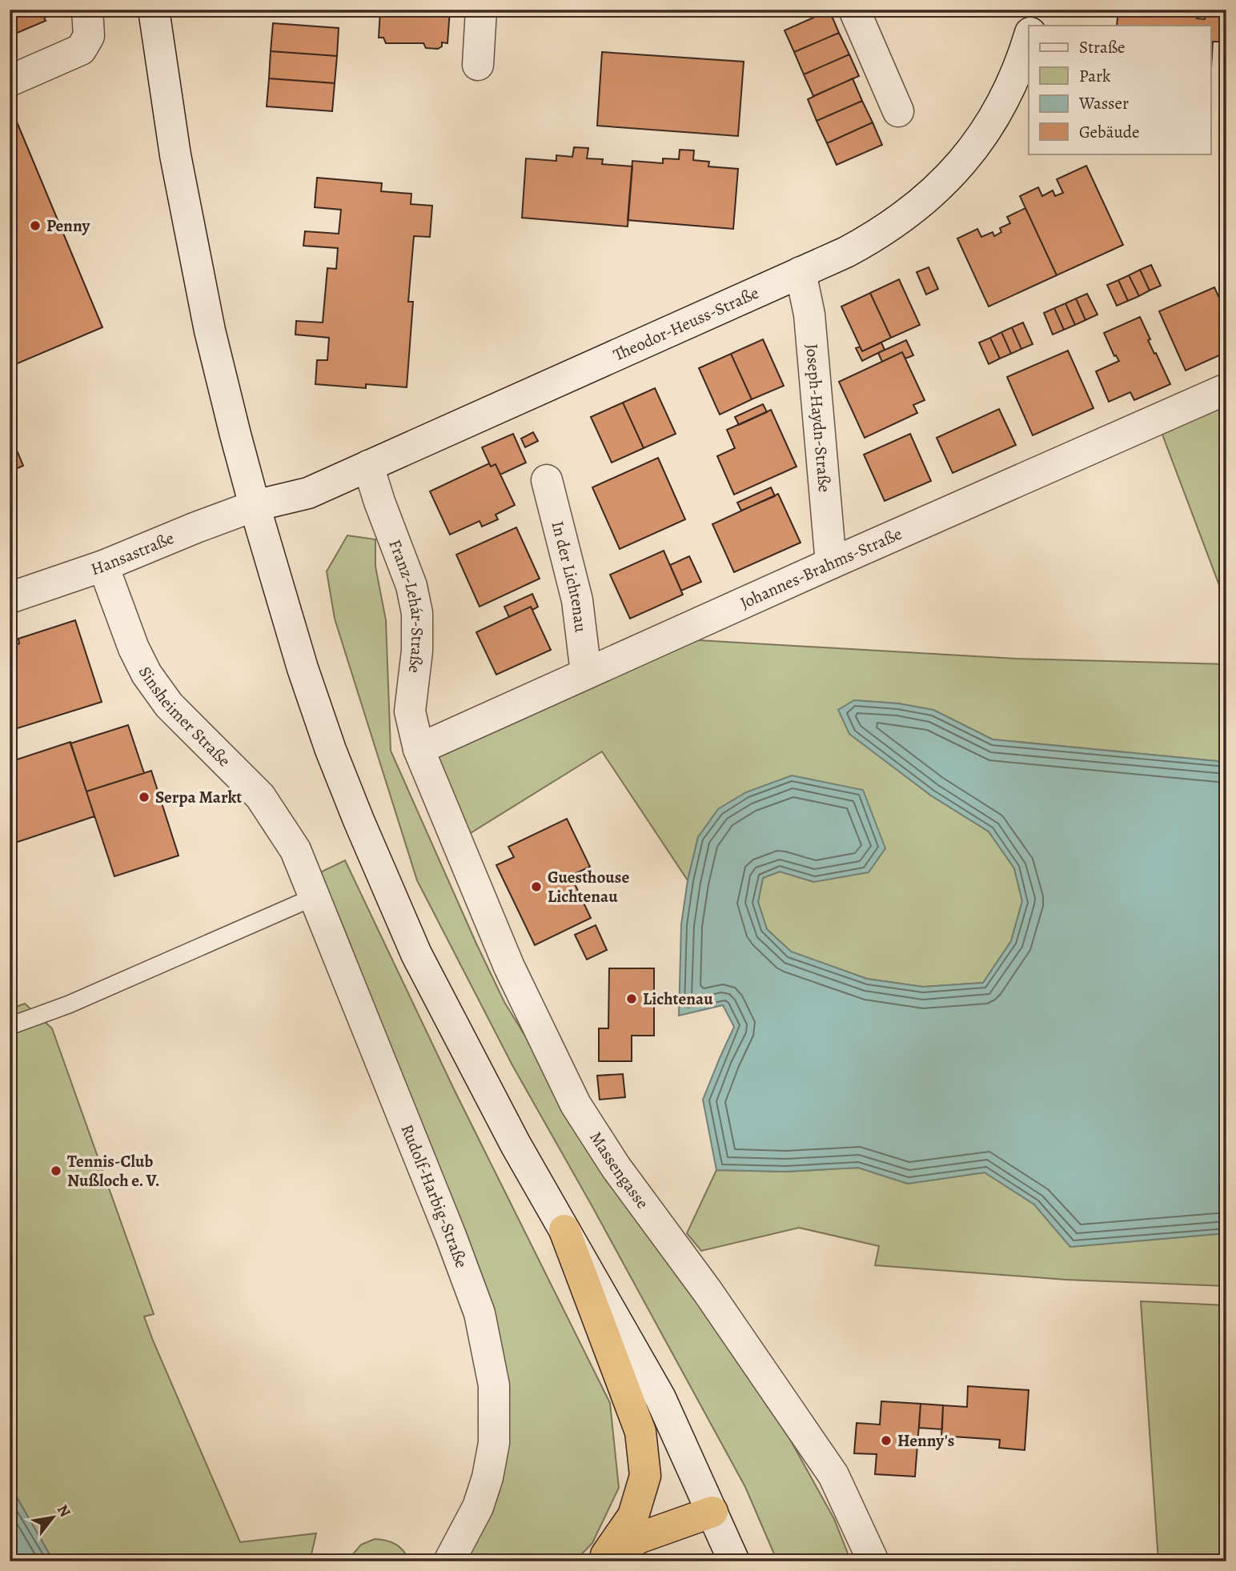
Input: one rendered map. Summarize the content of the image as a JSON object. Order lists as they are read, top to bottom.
{
  "streets": {
    "street": [
      "Theodor-Heuss-Straße",
      "Joseph-Haydn-Straße",
      "Hansastraße",
      "Johannes-Brahms-Straße",
      "In der Lichtenau",
      "Franz-Lehár-Straße",
      "Sinsheimer Straße",
      "Massengasse",
      "Rudolf-Harbig-Straße"
    ]
  },
  "crossings": [
    ["Theodor-Heuss-Straße", "Joseph-Haydn-Straße"],
    ["Theodor-Heuss-Straße", "Hansastraße"],
    ["Theodor-Heuss-Straße", "Franz-Lehár-Straße"],
    ["Joseph-Haydn-Straße", "Johannes-Brahms-Straße"],
    ["Hansastraße", "Sinsheimer Straße"],
    ["Johannes-Brahms-Straße", "In der Lichtenau"],
    ["Johannes-Brahms-Straße", "Franz-Lehár-Straße"],
    ["Johannes-Brahms-Straße", "Massengasse"],
    ["Franz-Lehár-Straße", "Massengasse"],
    ["Sinsheimer Straße", "Rudolf-Harbig-Straße"]
  ],
  "places": [
    "Penny",
    "Serpa Markt",
    "Guesthouse Lichtenau",
    "Lichtenau",
    "Tennis-Club Nußloch e. V.",
    "Henny's"
  ],
  "legend": [
    "Straße",
    "Park",
    "Wasser",
    "Gebäude"
  ],
  "north": "top right"
}
